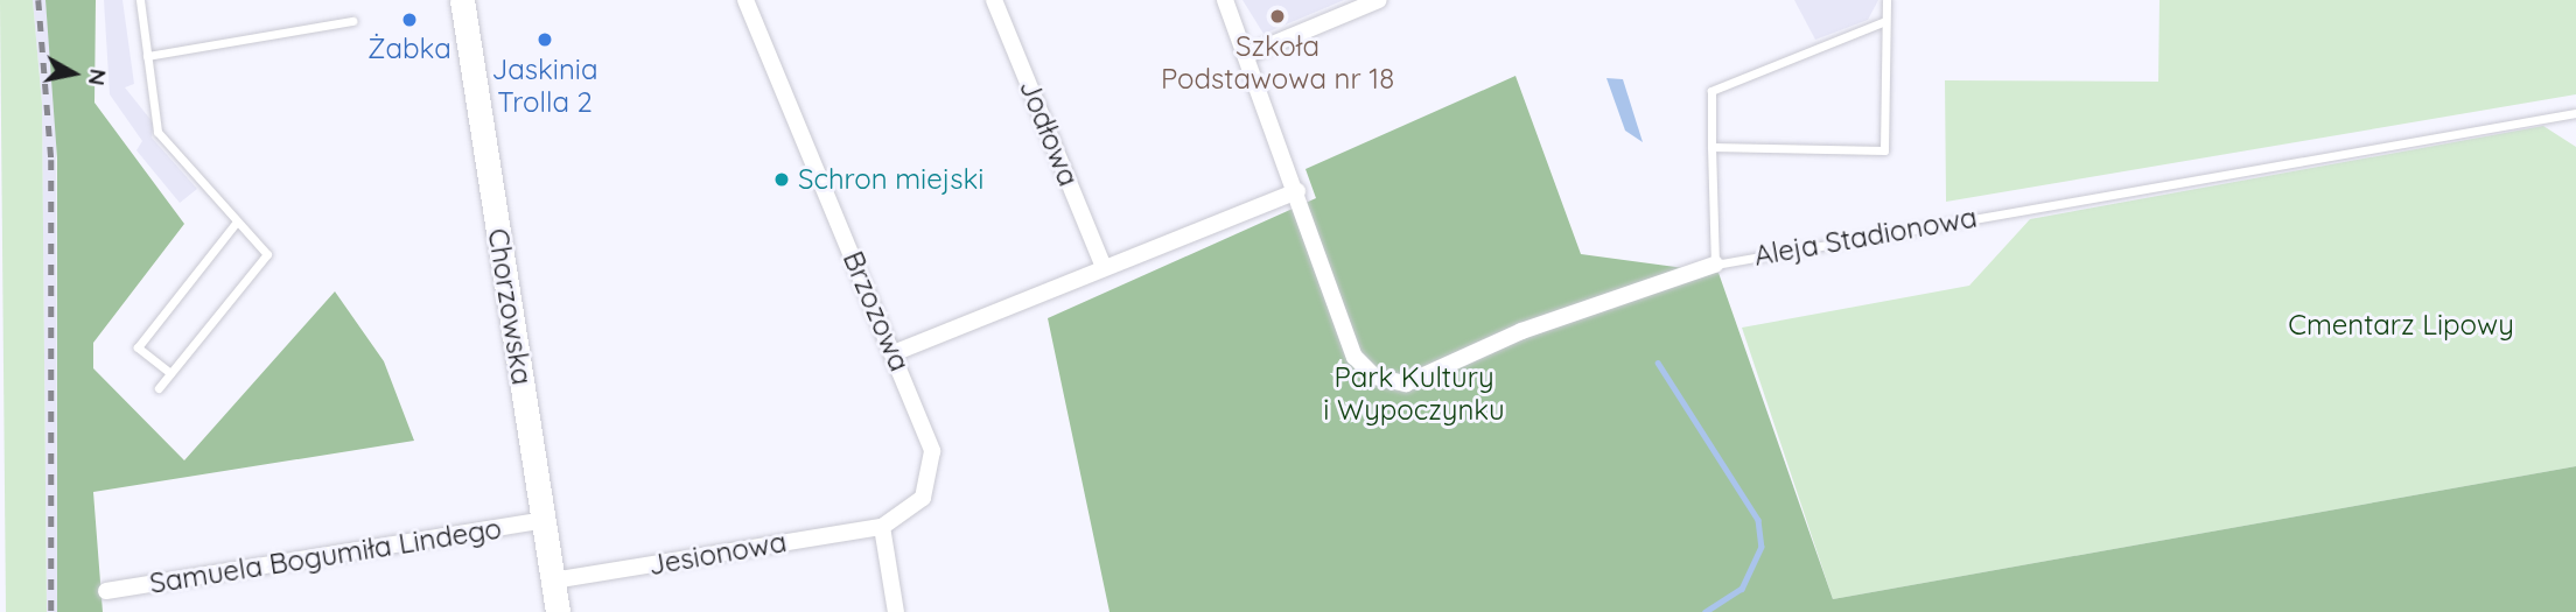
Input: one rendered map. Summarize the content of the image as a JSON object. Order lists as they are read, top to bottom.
{
  "streets": {
    "main road": ["Chorzowska"],
    "street": [
      "Jodłowa",
      "Aleja Stadionowa",
      "Brzozowa",
      "Jesionowa",
      "Samuela Bogumiła Lindego"
    ]
  },
  "crossings": [
    ["Chorzowska", "Jesionowa"],
    ["Chorzowska", "Samuela Bogumiła Lindego"],
    ["Brzozowa", "Jesionowa"]
  ],
  "parks": ["Cmentarz Lipowy", "Park Kultury i Wypoczynku"],
  "places": [
    "Szkoła Podstawowa nr 18",
    "Żabka",
    "Jaskinia Trolla 2",
    "Schron miejski"
  ],
  "north": "right"
}
